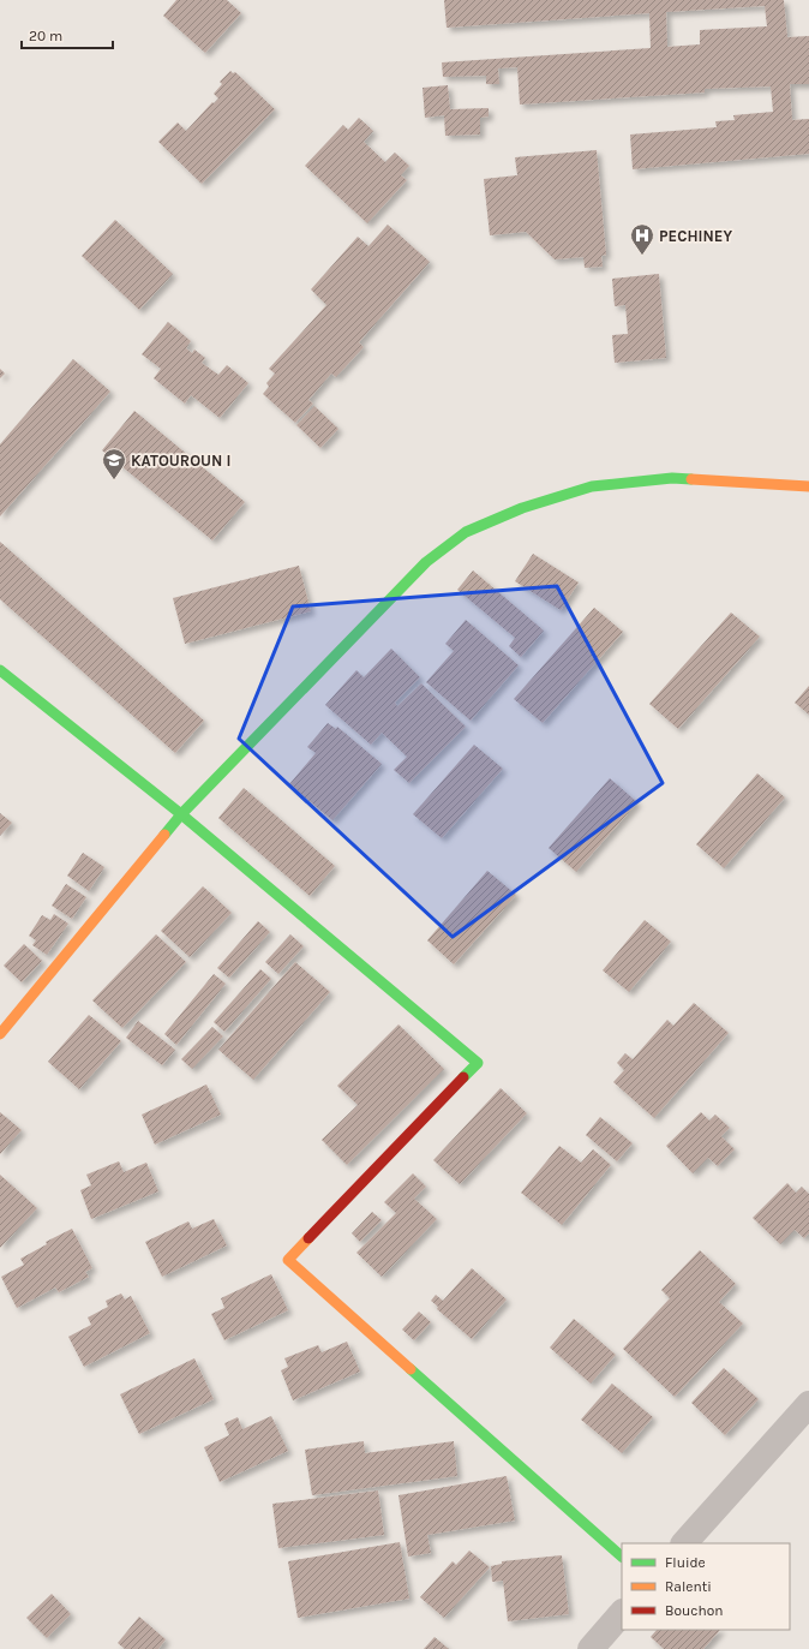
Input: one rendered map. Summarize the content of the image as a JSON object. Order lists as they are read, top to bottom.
{
  "places": {
    "hospital": ["PECHINEY"],
    "school or university": ["KATOUROUN I"]
  },
  "legend": ["Fluide", "Ralenti", "Bouchon"],
  "scale_bar": "20 m"
}
